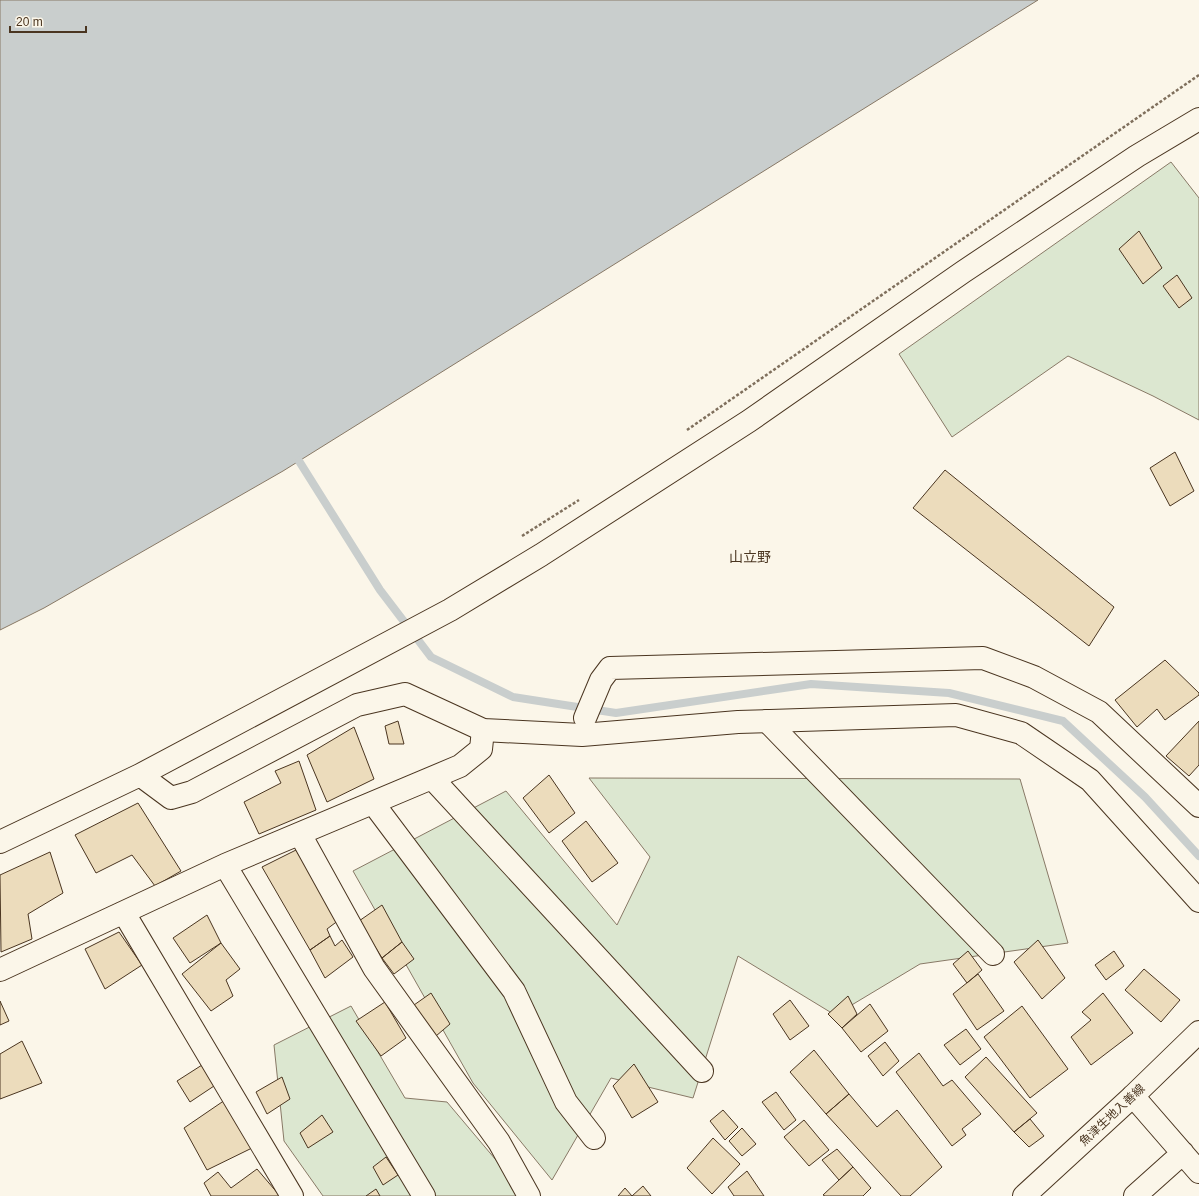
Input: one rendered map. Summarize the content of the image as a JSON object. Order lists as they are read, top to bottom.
{
  "streets": {
    "street": ["魚津生地入善線"]
  },
  "districts": ["山立野"],
  "scale_bar": "20 m"
}
